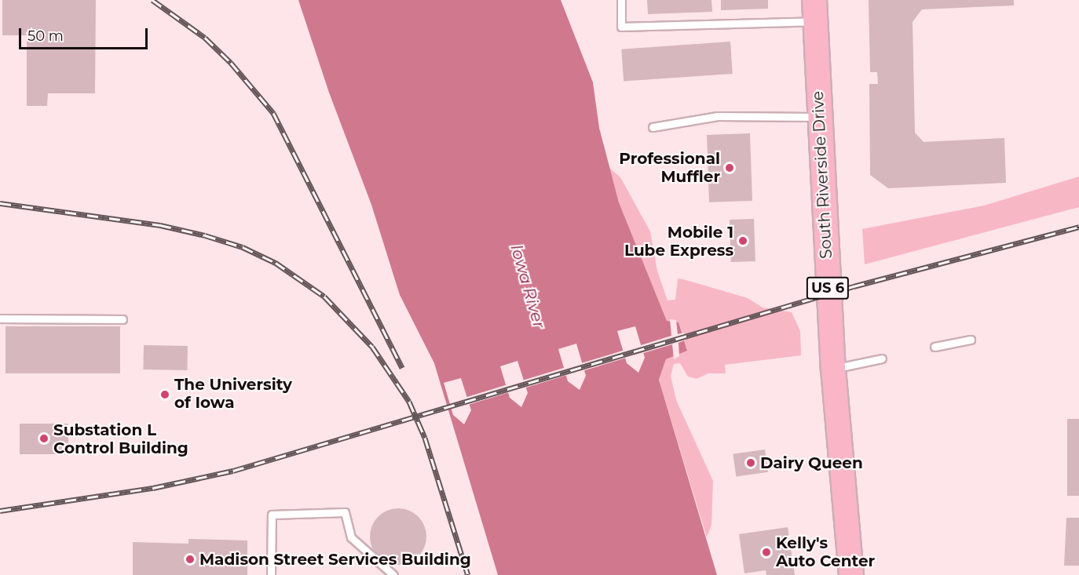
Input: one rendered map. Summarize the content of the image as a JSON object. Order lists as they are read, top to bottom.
{
  "streets": {
    "main road": ["South Riverside Drive", "US 6"]
  },
  "water": ["Iowa River"],
  "places": [
    "Professional Muffler",
    "Mobile 1 Lube Express",
    "The University of Iowa",
    "Substation L Control Building",
    "Dairy Queen",
    "Kelly's Auto Center",
    "Madison Street Services Building"
  ],
  "scale_bar": "50 m"
}
